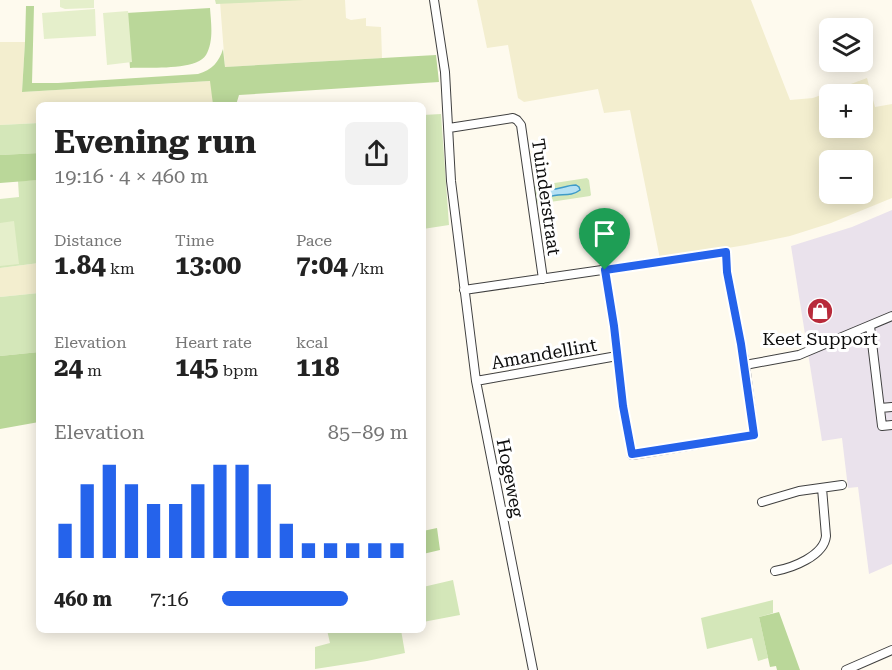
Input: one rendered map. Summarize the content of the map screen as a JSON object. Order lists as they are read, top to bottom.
{
  "streets": {
    "street": ["Tuinderstraat", "Amandellint", "Hogeweg"]
  },
  "crossings": [
    ["Tuinderstraat", "Hogeweg"],
    ["Amandellint", "Hogeweg"]
  ],
  "places": {
    "shop": ["Keet Support"]
  },
  "page": {
    "map_buttons": ["+", "−"],
    "heading": ["Evening run", "19:16 · 4 × 460 m"],
    "stats": [
      ["Distance", "1.84 km"],
      ["Time", "13:00"],
      ["Pace", "7:04 /km"],
      ["Elevation", "24 m"],
      ["Heart rate", "145 bpm"],
      ["kcal", "118"]
    ],
    "chart": ["Elevation", "85–89 m"],
    "list": [
      {
        "name": "460 m",
        "note": "7:16"
      }
    ]
  }
}
